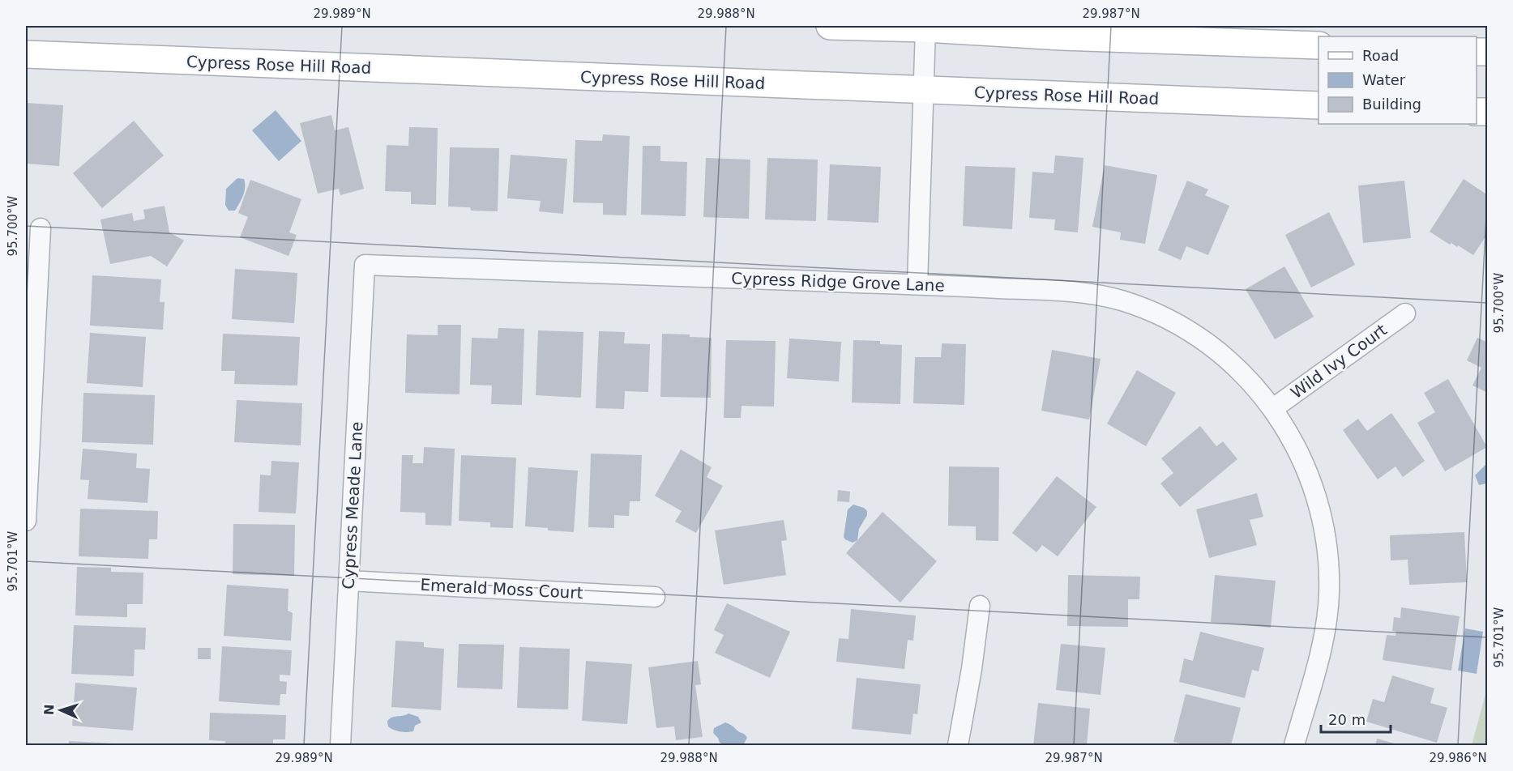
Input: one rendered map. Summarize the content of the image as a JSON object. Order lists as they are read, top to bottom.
{
  "streets": {
    "main road": ["Cypress Rose Hill Road"],
    "street": [
      "Cypress Ridge Grove Lane",
      "Wild Ivy Court",
      "Cypress Meade Lane",
      "Emerald Moss Court"
    ]
  },
  "crossings": [
    ["Cypress Ridge Grove Lane", "Wild Ivy Court"],
    ["Cypress Ridge Grove Lane", "Cypress Meade Lane"],
    ["Cypress Meade Lane", "Emerald Moss Court"]
  ],
  "legend": ["Road", "Water", "Building"],
  "scale_bar": "20 m",
  "north": "left",
  "coordinates": [
    "29.989°N",
    "29.988°N",
    "29.987°N",
    "95.700°W",
    "95.701°W",
    "29.986°N"
  ]
}
